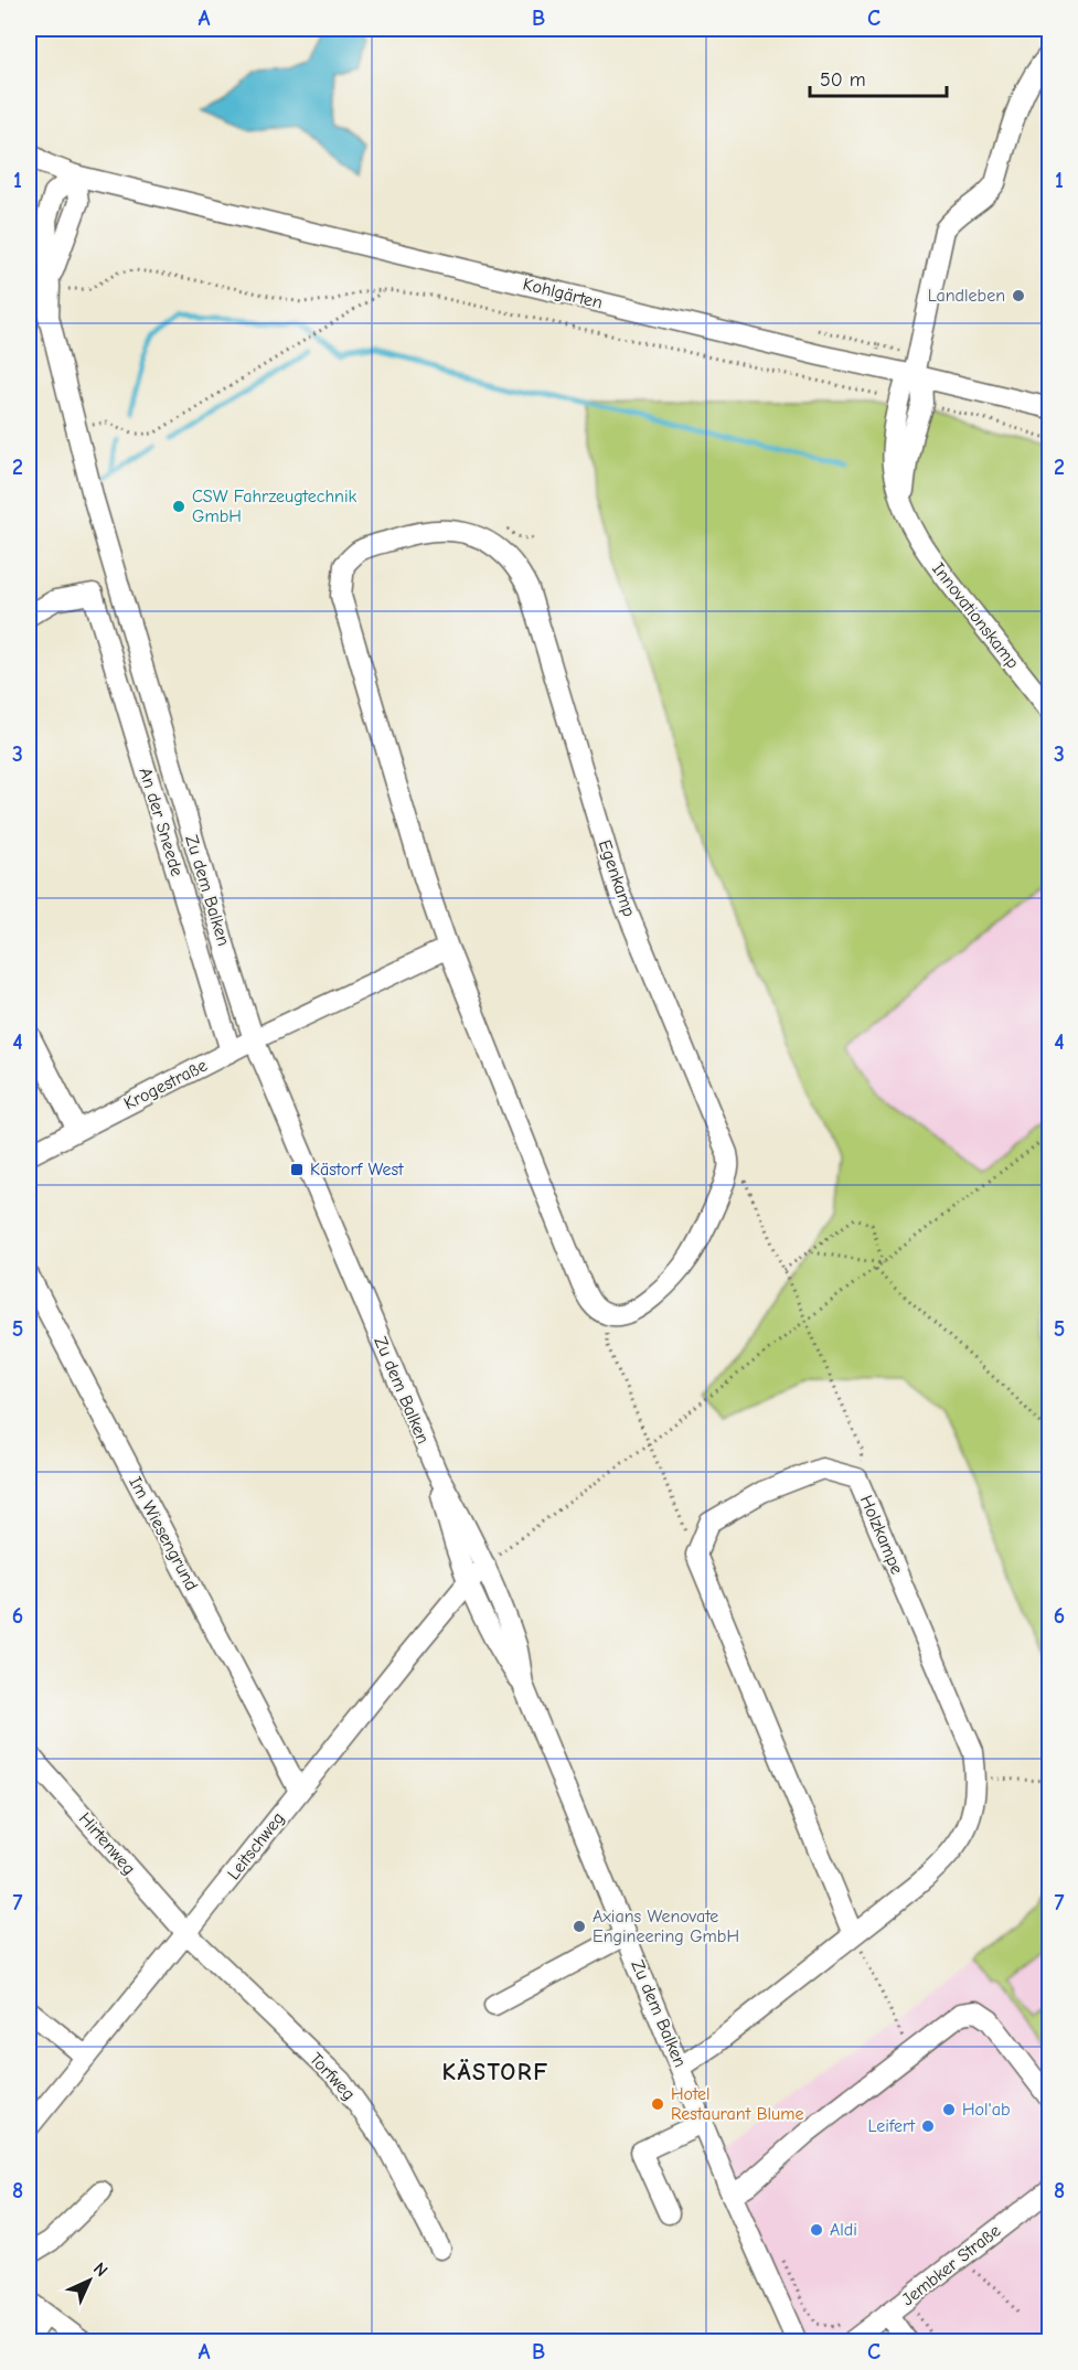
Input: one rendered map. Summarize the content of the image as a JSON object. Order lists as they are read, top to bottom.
{
  "streets": {
    "street": [
      "Kohlgärten",
      "Innovationskamp",
      "An der Sneede",
      "Egenkamp",
      "Zu dem Balken",
      "Krogestraße",
      "Im Wiesengrund",
      "Holzkampe",
      "Hirtenweg",
      "Leitschweg",
      "Torfweg",
      "Jembker Straße"
    ]
  },
  "crossings": [
    ["Kohlgärten", "Innovationskamp"],
    ["Kohlgärten", "Zu dem Balken"],
    ["An der Sneede", "Krogestraße"],
    ["Zu dem Balken", "Krogestraße"],
    ["Zu dem Balken", "Holzkampe"],
    ["Zu dem Balken", "Leitschweg"],
    ["Im Wiesengrund", "Leitschweg"],
    ["Hirtenweg", "Leitschweg"],
    ["Hirtenweg", "Torfweg"],
    ["Leitschweg", "Torfweg"]
  ],
  "districts": ["KÄSTORF"],
  "places": {
    "other": [
      "Landleben",
      "CSW Fahrzeugtechnik GmbH",
      "Axians Wenovate Engineering GmbH",
      "Hotel Restaurant Blume",
      "Hol'ab",
      "Leifert",
      "Aldi"
    ],
    "transit": ["Kästorf West"]
  },
  "scale_bar": "50 m",
  "north": "top right",
  "grid": {
    "columns": ["A", "B", "C"],
    "rows": [
      "1",
      "2",
      "3",
      "4",
      "5",
      "6",
      "7",
      "8"
    ]
  }
}
